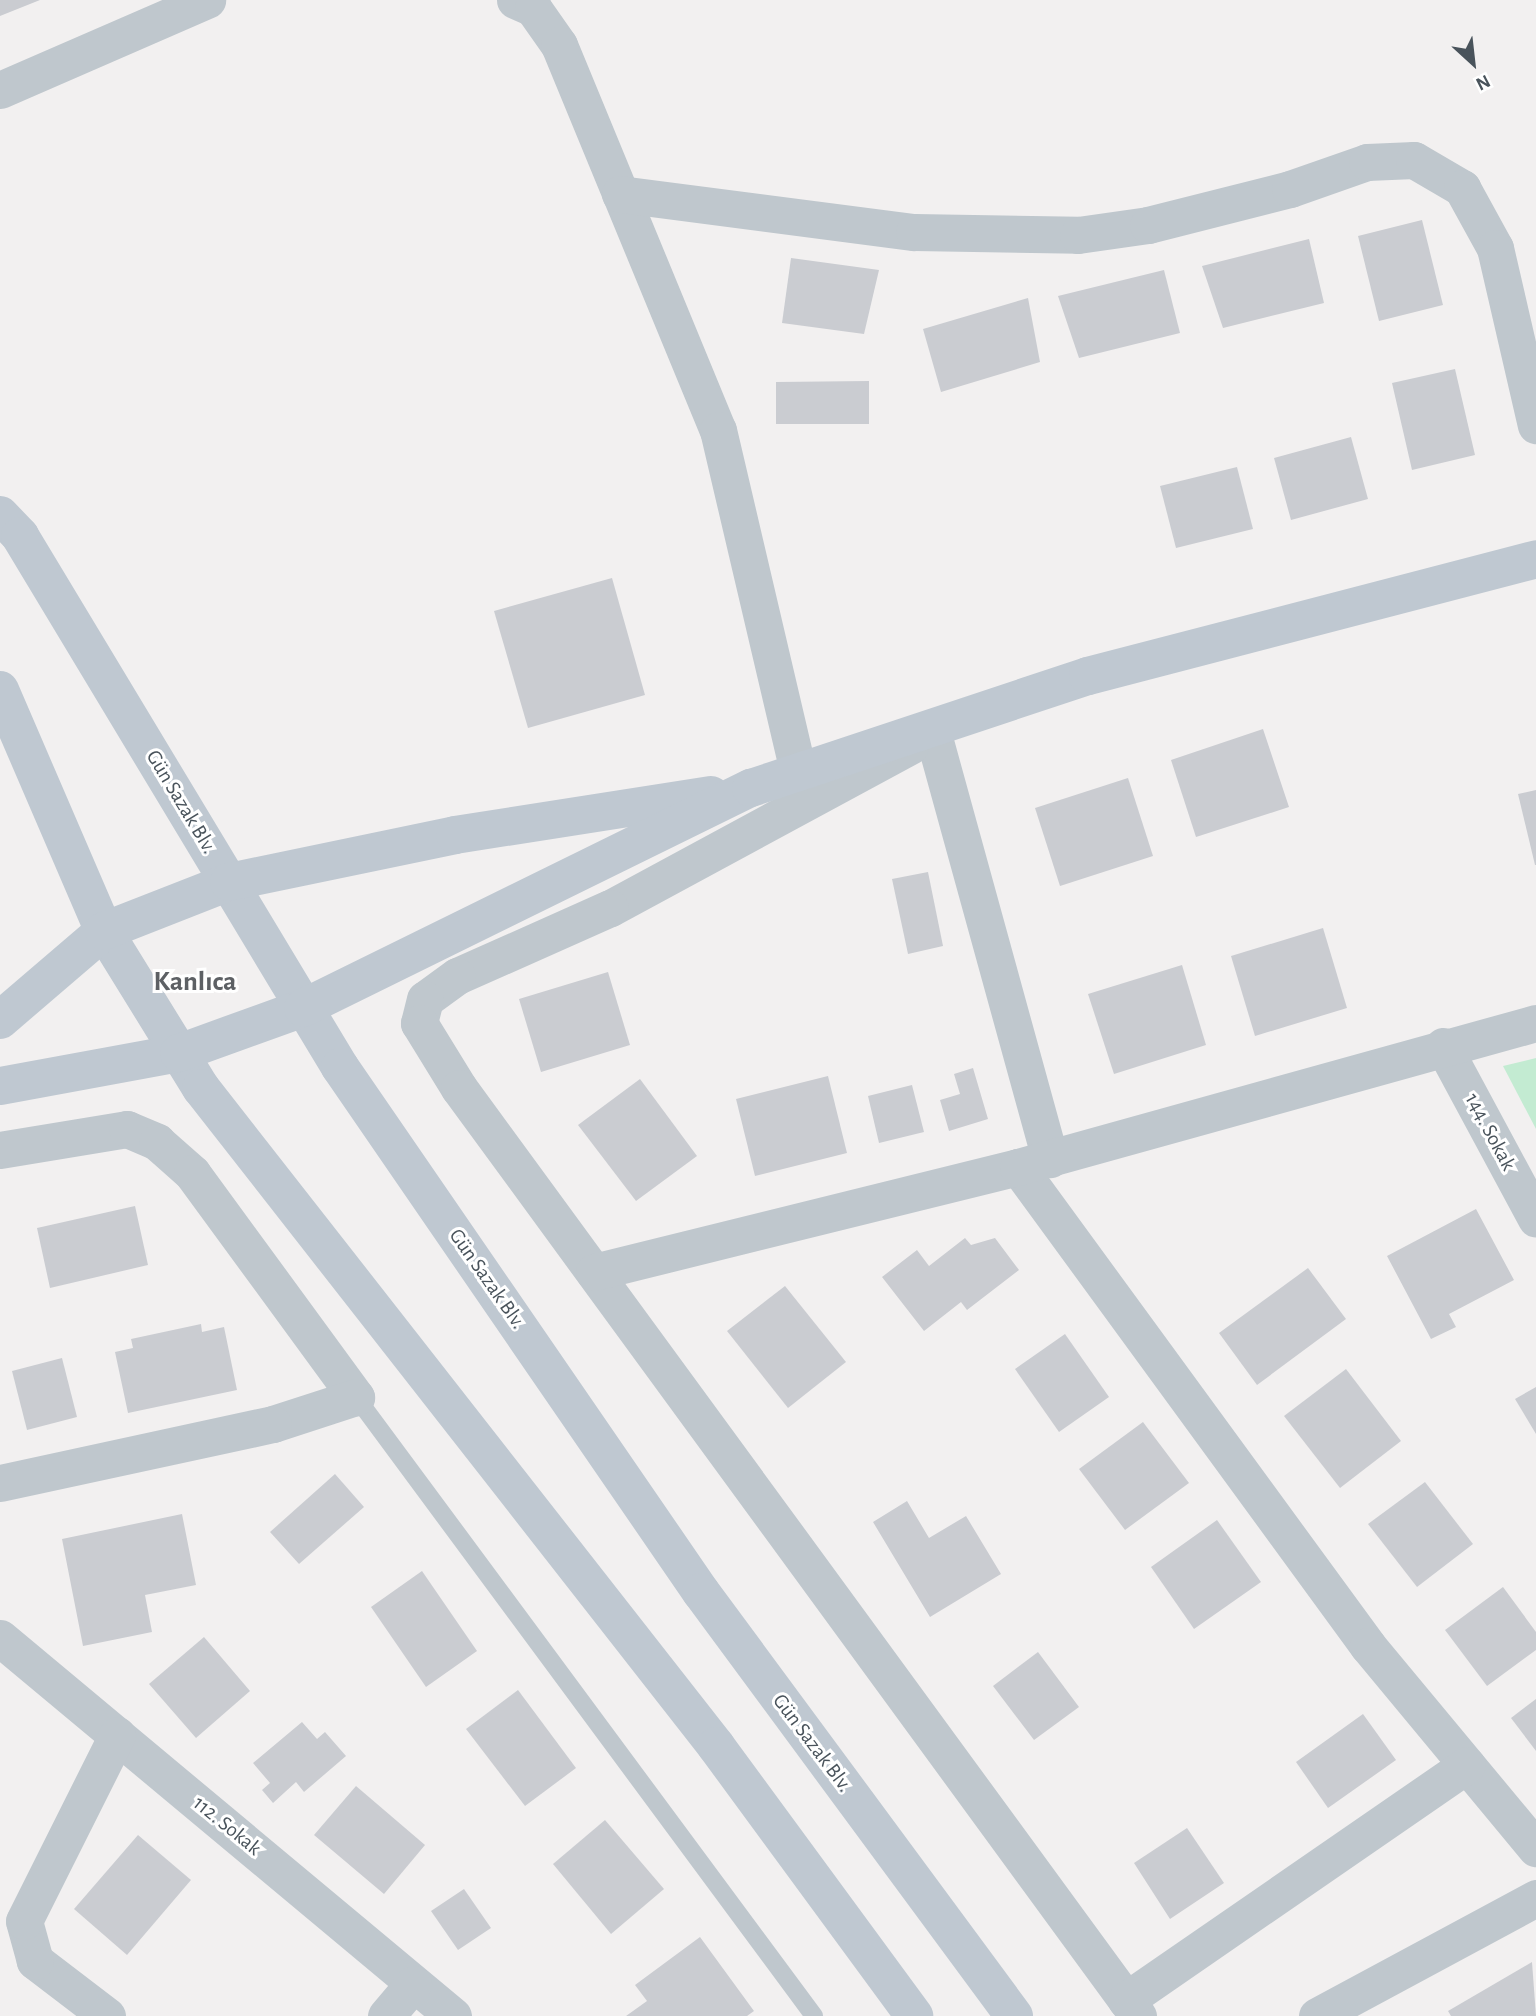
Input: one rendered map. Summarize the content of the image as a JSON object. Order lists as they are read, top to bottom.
{
  "streets": {
    "main road": ["Gün Sazak Blv."],
    "street": ["144. Sokak", "112. Sokak"]
  },
  "districts": ["Kanlıca"],
  "north": "bottom right"
}
